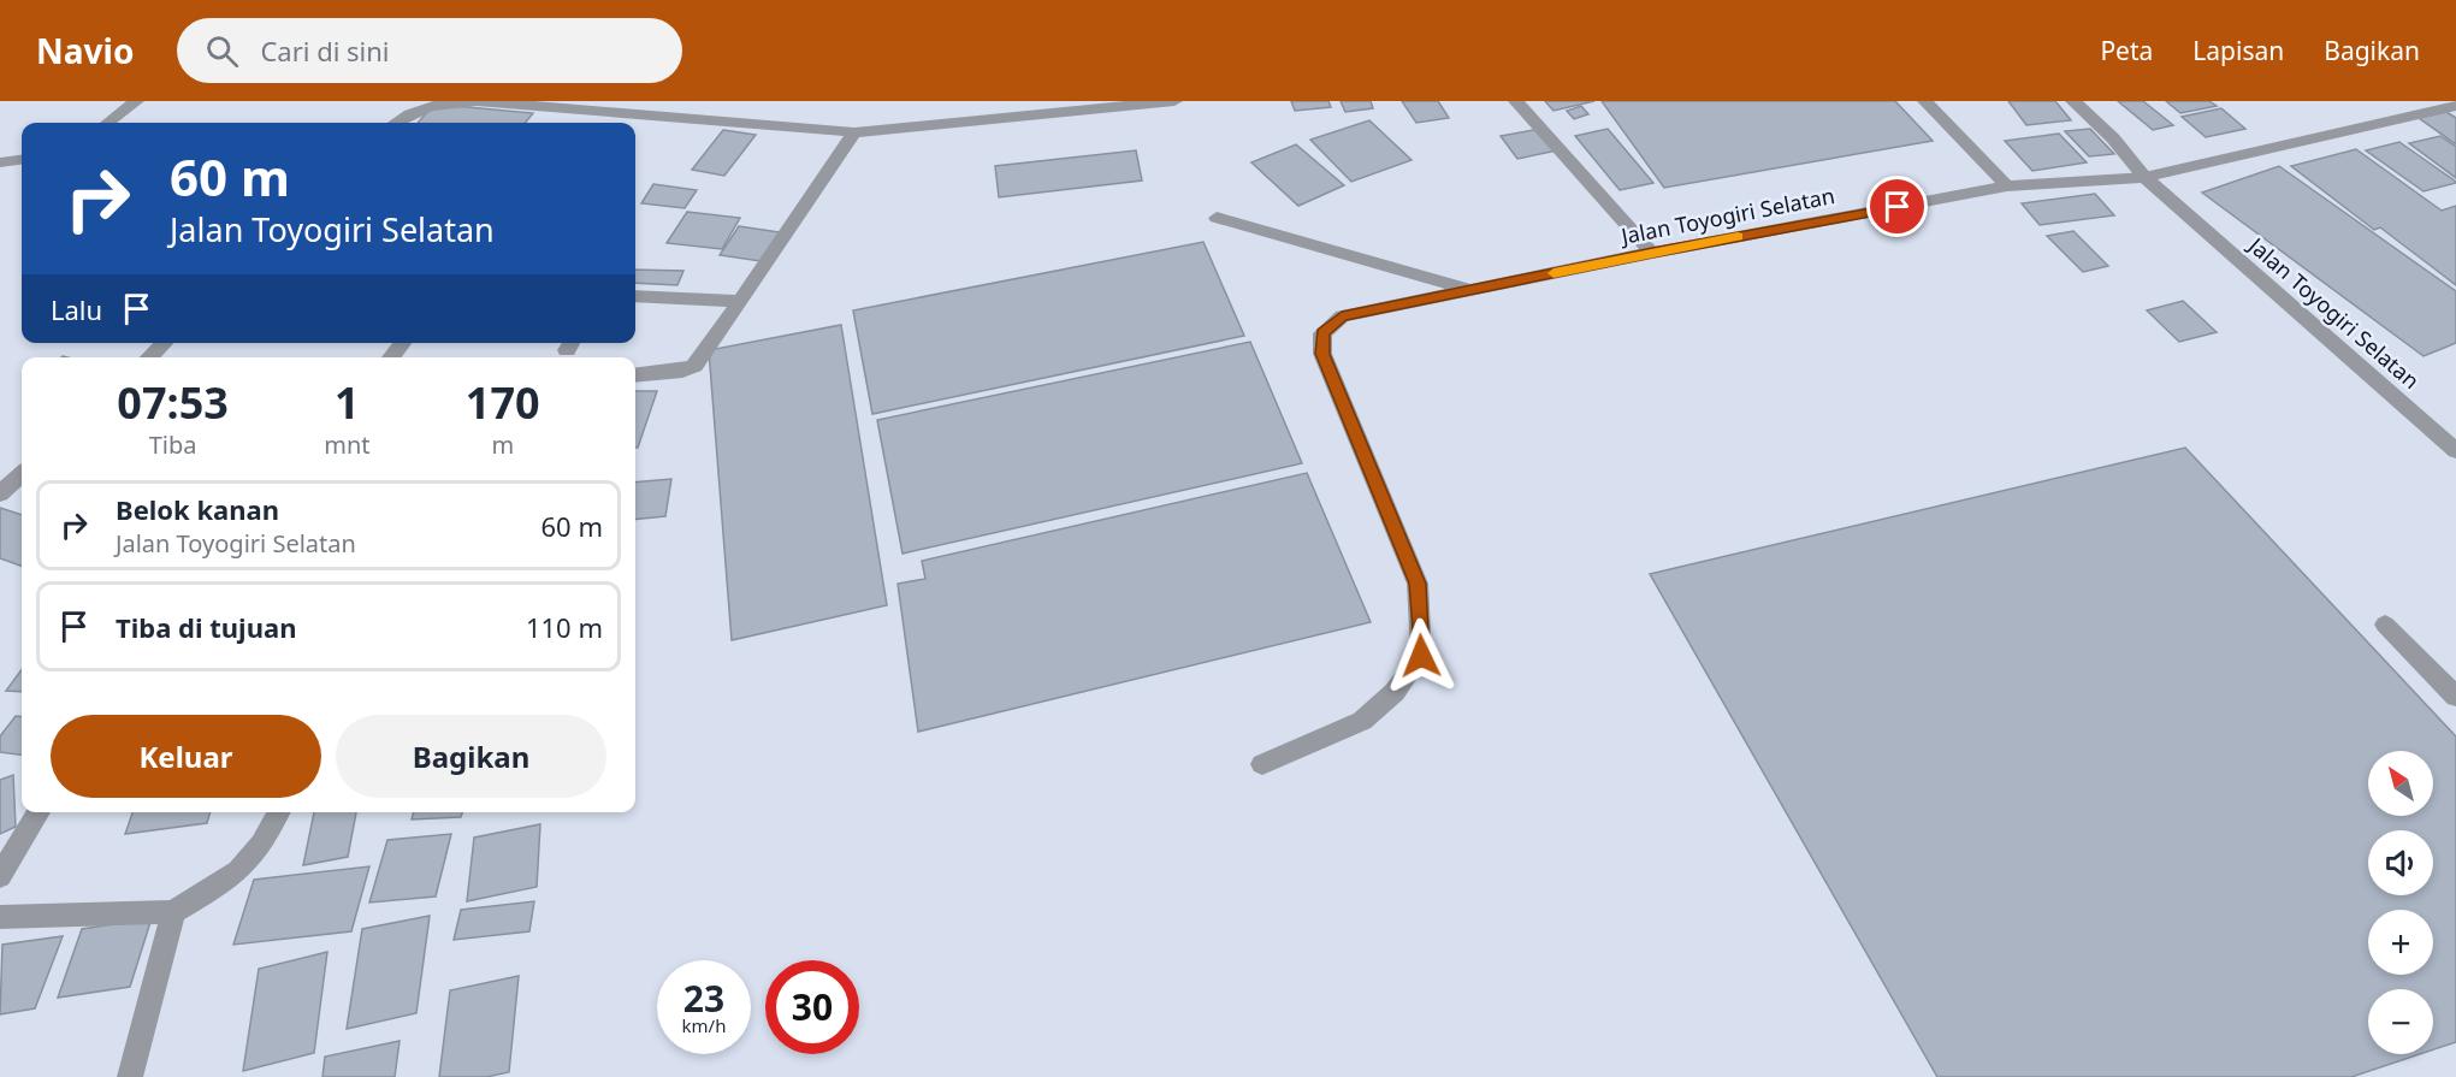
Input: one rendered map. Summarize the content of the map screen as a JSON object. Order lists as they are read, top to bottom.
{
  "streets": {
    "street": ["Jalan Toyogiri Selatan"]
  },
  "north": "top left",
  "page": {
    "header": "Navio",
    "search": "Cari di sini",
    "nav": ["Peta", "Lapisan", "Bagikan"],
    "turn": ["60 m", "Jalan Toyogiri Selatan"],
    "then": "Lalu",
    "eta": [
      "07:53",
      "Tiba",
      "1",
      "mnt",
      "170",
      "m"
    ],
    "list": [
      {
        "name": "Belok kanan",
        "note": "Jalan Toyogiri Selatan",
        "value": "60 m"
      },
      {
        "name": "Tiba di tujuan",
        "value": "110 m"
      }
    ],
    "buttons": ["Keluar", "Bagikan"],
    "map_buttons": ["+", "−"],
    "speed": "23 km/h",
    "limit": "30"
  }
}
